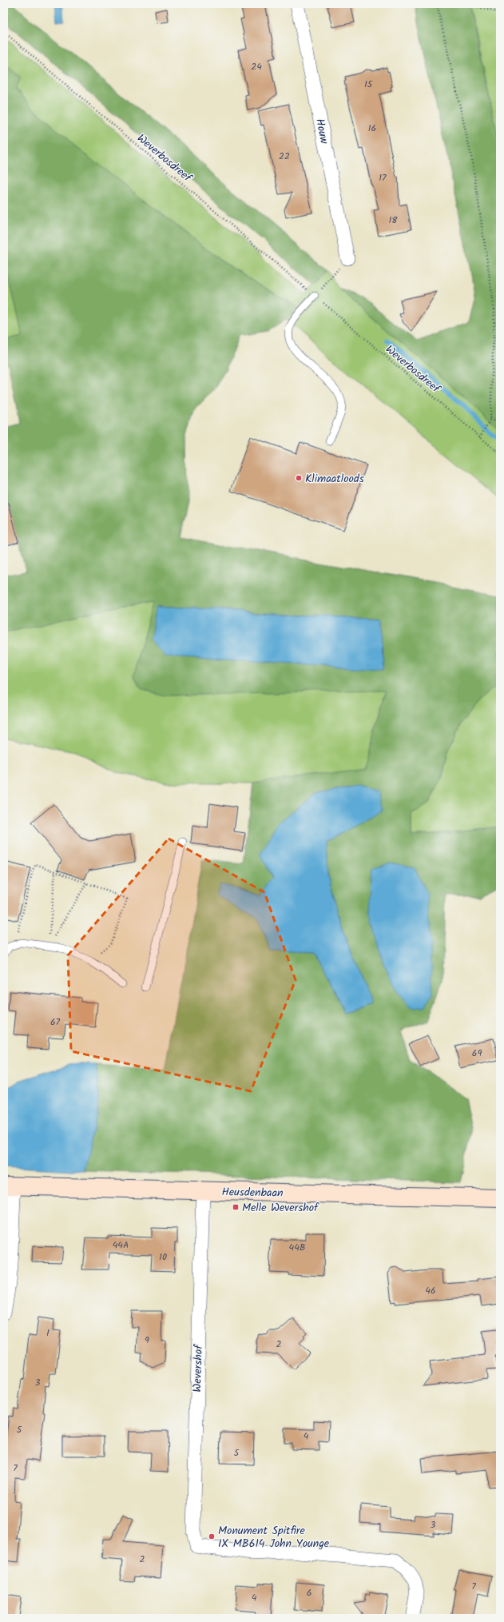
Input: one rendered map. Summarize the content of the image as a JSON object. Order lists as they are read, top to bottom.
{
  "streets": {
    "main road": ["Heusdenbaan"],
    "street": ["Houw", "Wevershof"],
    "path": ["Weverbosdreef"]
  },
  "crossings": [
    ["Heusdenbaan", "Wevershof"]
  ],
  "places": {
    "other": ["Klimaatloods", "Monument Spitfire IX MB614 John Younge"],
    "transit": ["Melle Wevershof"]
  },
  "house_numbers": [
    "24",
    "15",
    "16",
    "22",
    "17",
    "18",
    "67",
    "69",
    "44A",
    "44B",
    "10",
    "46",
    "1",
    "9",
    "2",
    "3",
    "5",
    "4",
    "5",
    "7",
    "3",
    "2",
    "7",
    "6",
    "4"
  ]
}
